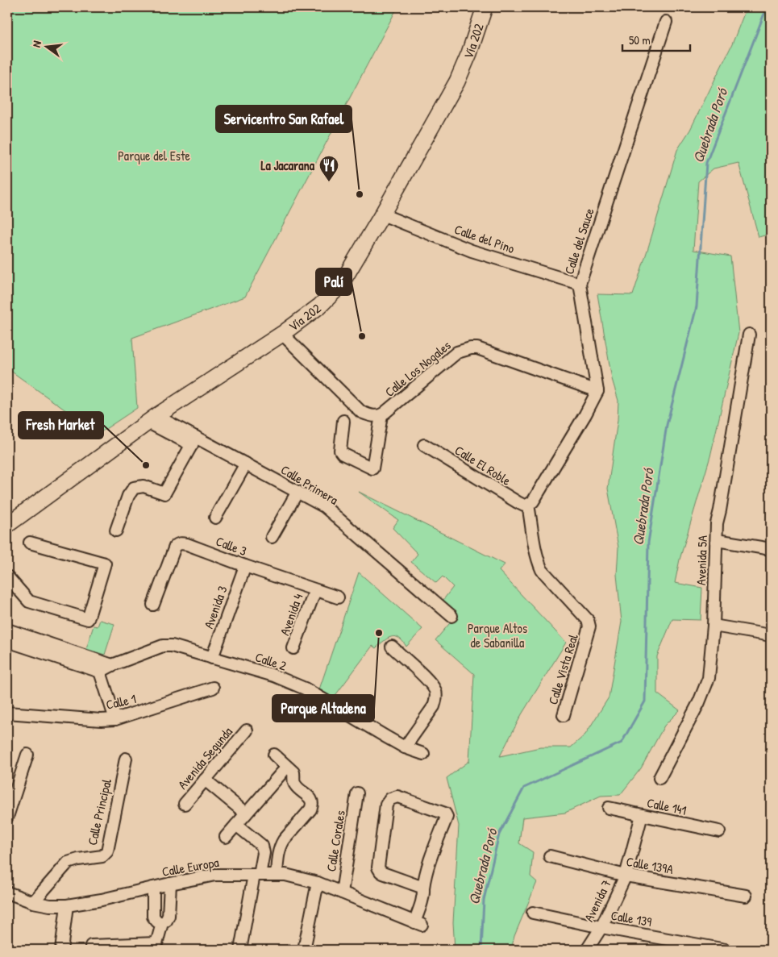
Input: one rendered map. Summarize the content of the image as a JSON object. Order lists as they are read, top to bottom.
{
  "streets": {
    "main road": ["Vía 202"],
    "street": [
      "Calle del Pino",
      "Calle del Sauce",
      "Calle Los Nogales",
      "Calle El Roble",
      "Calle Primera",
      "Calle 3",
      "Avenida 5A",
      "Avenida 3",
      "Avenida 4",
      "Calle 2",
      "Calle Vista Real",
      "Calle 1",
      "Avenida Segunda",
      "Calle 141",
      "Calle Principal",
      "Calle Corales",
      "Calle 139A",
      "Calle Europa",
      "Avenida 7",
      "Calle 139"
    ]
  },
  "crossings": [
    ["Vía 202", "Calle del Pino"],
    ["Vía 202", "Calle Los Nogales"],
    ["Vía 202", "Calle Primera"],
    ["Calle del Pino", "Calle del Sauce"],
    ["Calle del Sauce", "Calle Los Nogales"],
    ["Calle El Roble", "Calle Vista Real"],
    ["Calle 3", "Avenida 3"],
    ["Calle 3", "Avenida 4"],
    ["Avenida 3", "Calle 2"],
    ["Calle 141", "Avenida 7"],
    ["Calle Principal", "Calle Europa"],
    ["Calle Corales", "Calle Europa"],
    ["Calle 139A", "Avenida 7"],
    ["Avenida 7", "Calle 139"]
  ],
  "water": ["Quebrada Poró"],
  "parks": ["Parque del Este", "Parque Altos de Sabanilla"],
  "places": {
    "restaurant": ["La Jacarana"],
    "other": [
      "Servicentro San Rafael",
      "Palí",
      "Fresh Market",
      "Parque Altadena"
    ]
  },
  "scale_bar": "50 m",
  "north": "left"
}
